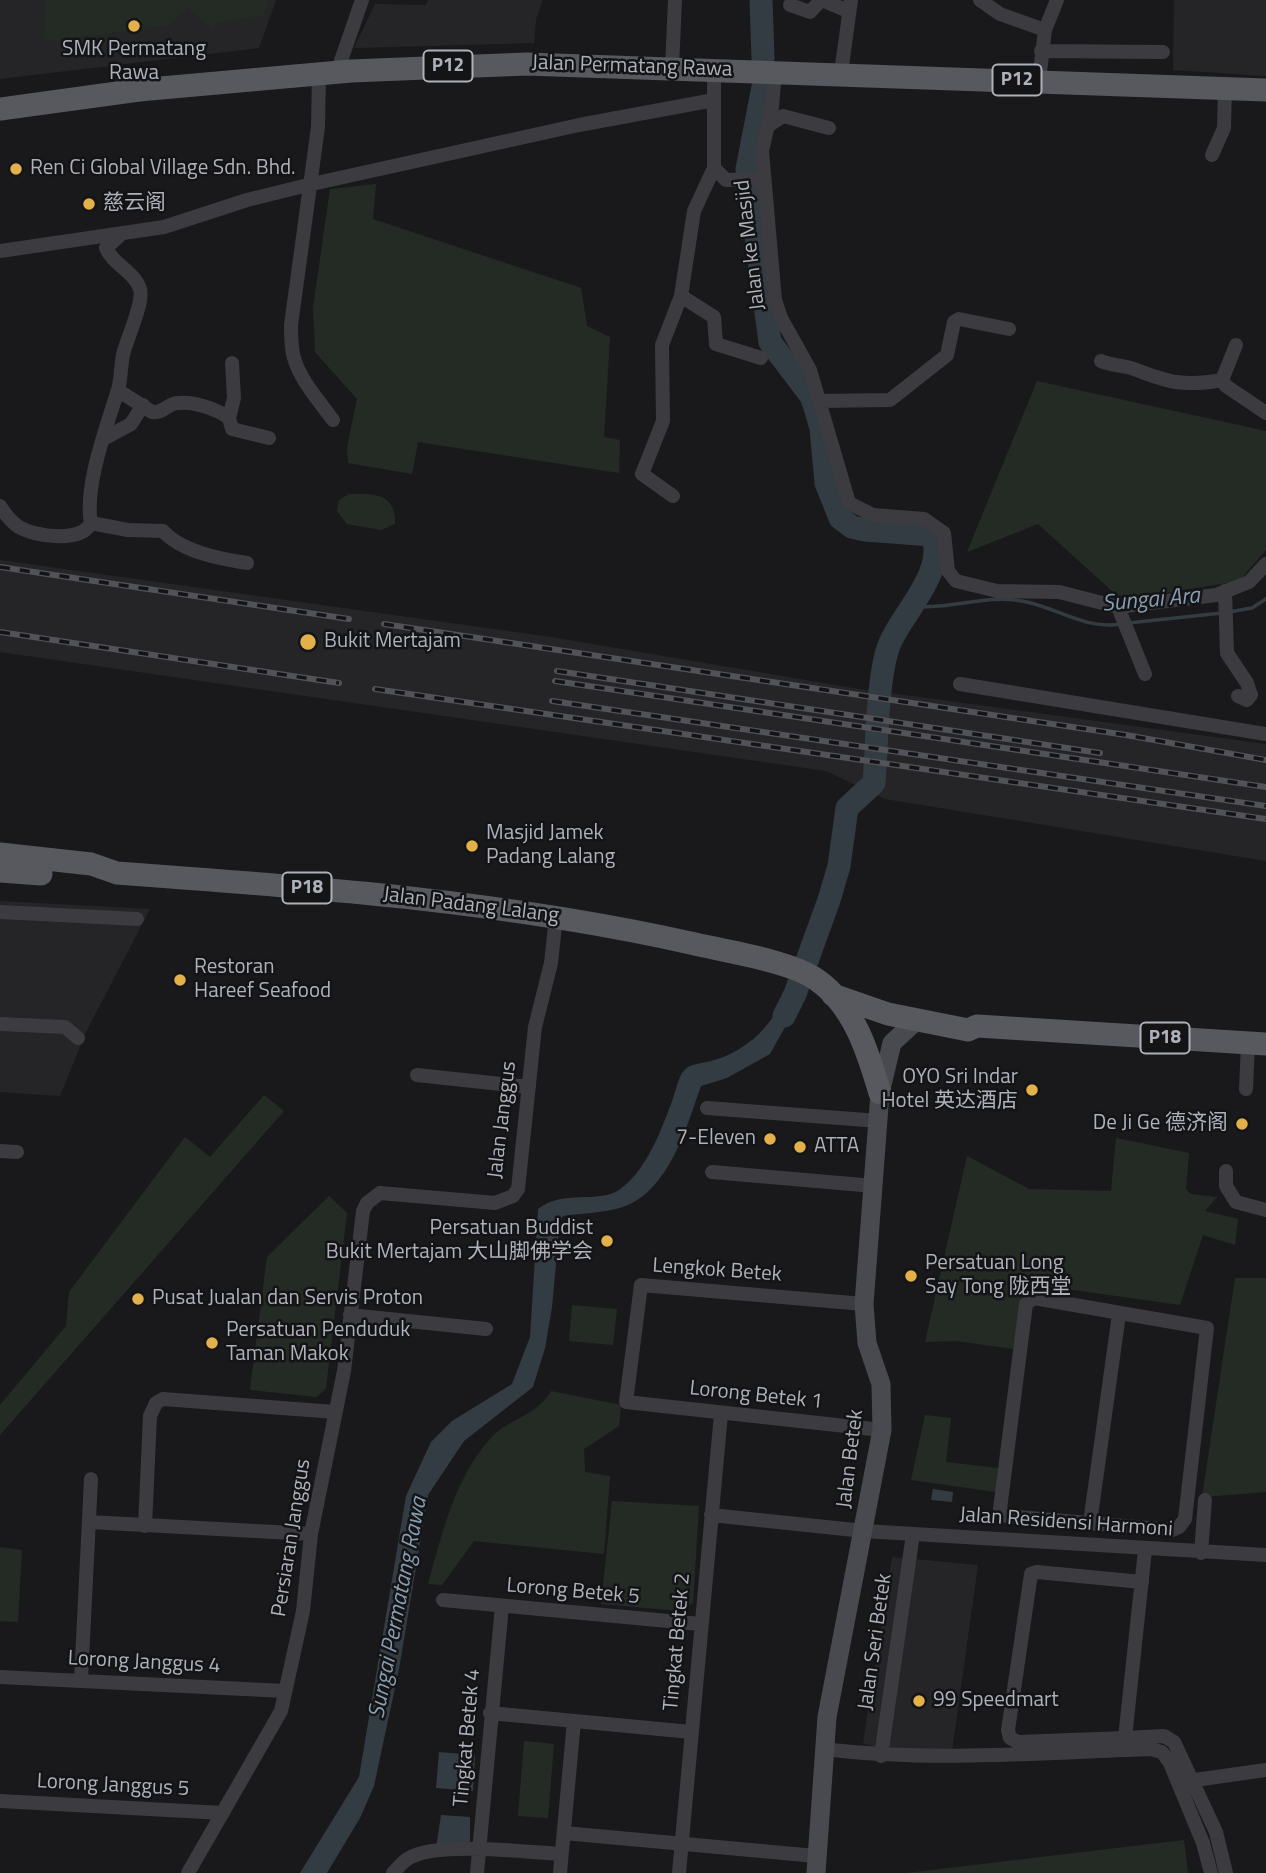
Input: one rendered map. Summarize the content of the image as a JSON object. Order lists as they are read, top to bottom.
{
  "streets": {
    "main road": [
      "P12",
      "Jalan Permatang Rawa",
      "P18",
      "Jalan Padang Lalang"
    ],
    "street": [
      "Jalan ke Masjid",
      "Jalan Janggus",
      "Lengkok Betek",
      "Lorong Betek 1",
      "Jalan Betek",
      "Jalan Residensi Harmoni",
      "Persiaran Janggus",
      "Lorong Betek 5",
      "Tingkat Betek 2",
      "Jalan Seri Betek",
      "Lorong Janggus 4",
      "Tingkat Betek 4",
      "Lorong Janggus 5"
    ]
  },
  "crossings": [
    ["Jalan Permatang Rawa", "Jalan ke Masjid"],
    ["P18", "Jalan Padang Lalang"],
    ["P18", "Jalan Betek"],
    ["Jalan Padang Lalang", "Jalan Janggus"],
    ["Jalan Janggus", "Persiaran Janggus"],
    ["Lengkok Betek", "Lorong Betek 1"],
    ["Lengkok Betek", "Jalan Betek"],
    ["Lorong Betek 1", "Jalan Betek"],
    ["Lorong Betek 1", "Tingkat Betek 2"],
    ["Jalan Betek", "Jalan Residensi Harmoni"],
    ["Jalan Residensi Harmoni", "Tingkat Betek 2"],
    ["Jalan Residensi Harmoni", "Jalan Seri Betek"],
    ["Persiaran Janggus", "Lorong Janggus 4"],
    ["Persiaran Janggus", "Lorong Janggus 5"],
    ["Lorong Betek 5", "Tingkat Betek 2"],
    ["Lorong Betek 5", "Tingkat Betek 4"]
  ],
  "water": ["Sungai Ara", "Sungai Permatang Rawa"],
  "places": [
    "SMK Permatang Rawa",
    "Ren Ci Global Village Sdn. Bhd.",
    "慈云阁",
    "Bukit Mertajam",
    "Masjid Jamek Padang Lalang",
    "Restoran Hareef Seafood",
    "OYO Sri Indar Hotel 英达酒店",
    "De Ji Ge 德济阁",
    "7-Eleven",
    "ATTA",
    "Persatuan Buddist Bukit Mertajam 大山脚佛学会",
    "Persatuan Long Say Tong 陇西堂",
    "Pusat Jualan dan Servis Proton",
    "Persatuan Penduduk Taman Makok",
    "99 Speedmart"
  ]
}
